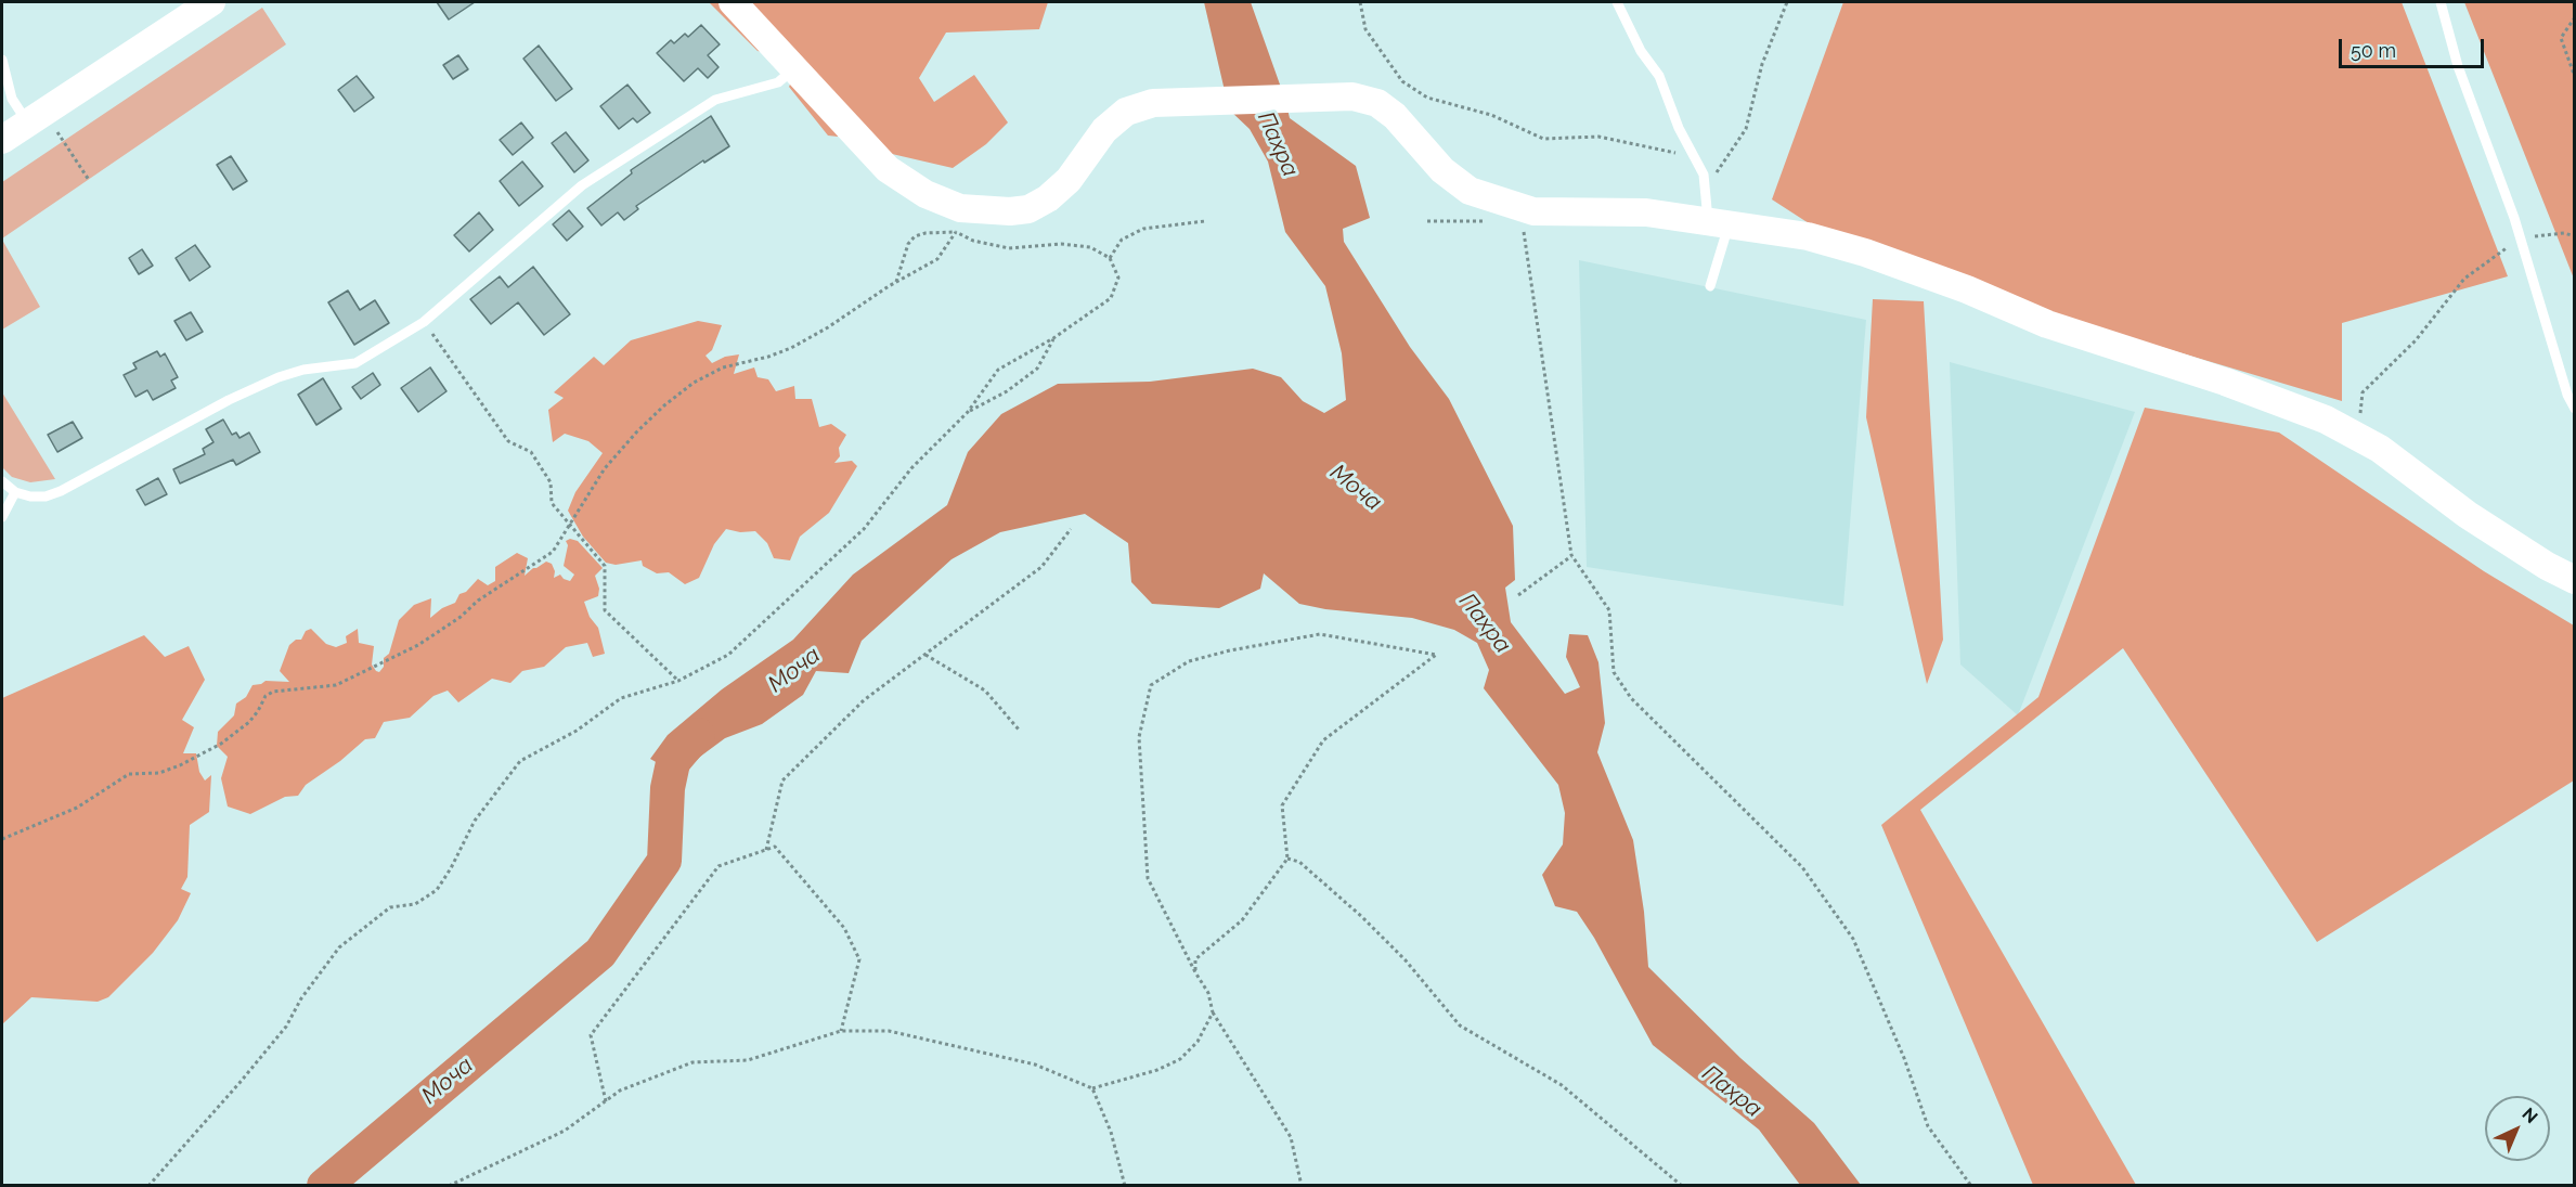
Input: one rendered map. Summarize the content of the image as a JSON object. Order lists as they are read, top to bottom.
{
  "water": ["Пахра", "Моча"],
  "scale_bar": "50 m",
  "north": "top right"
}
